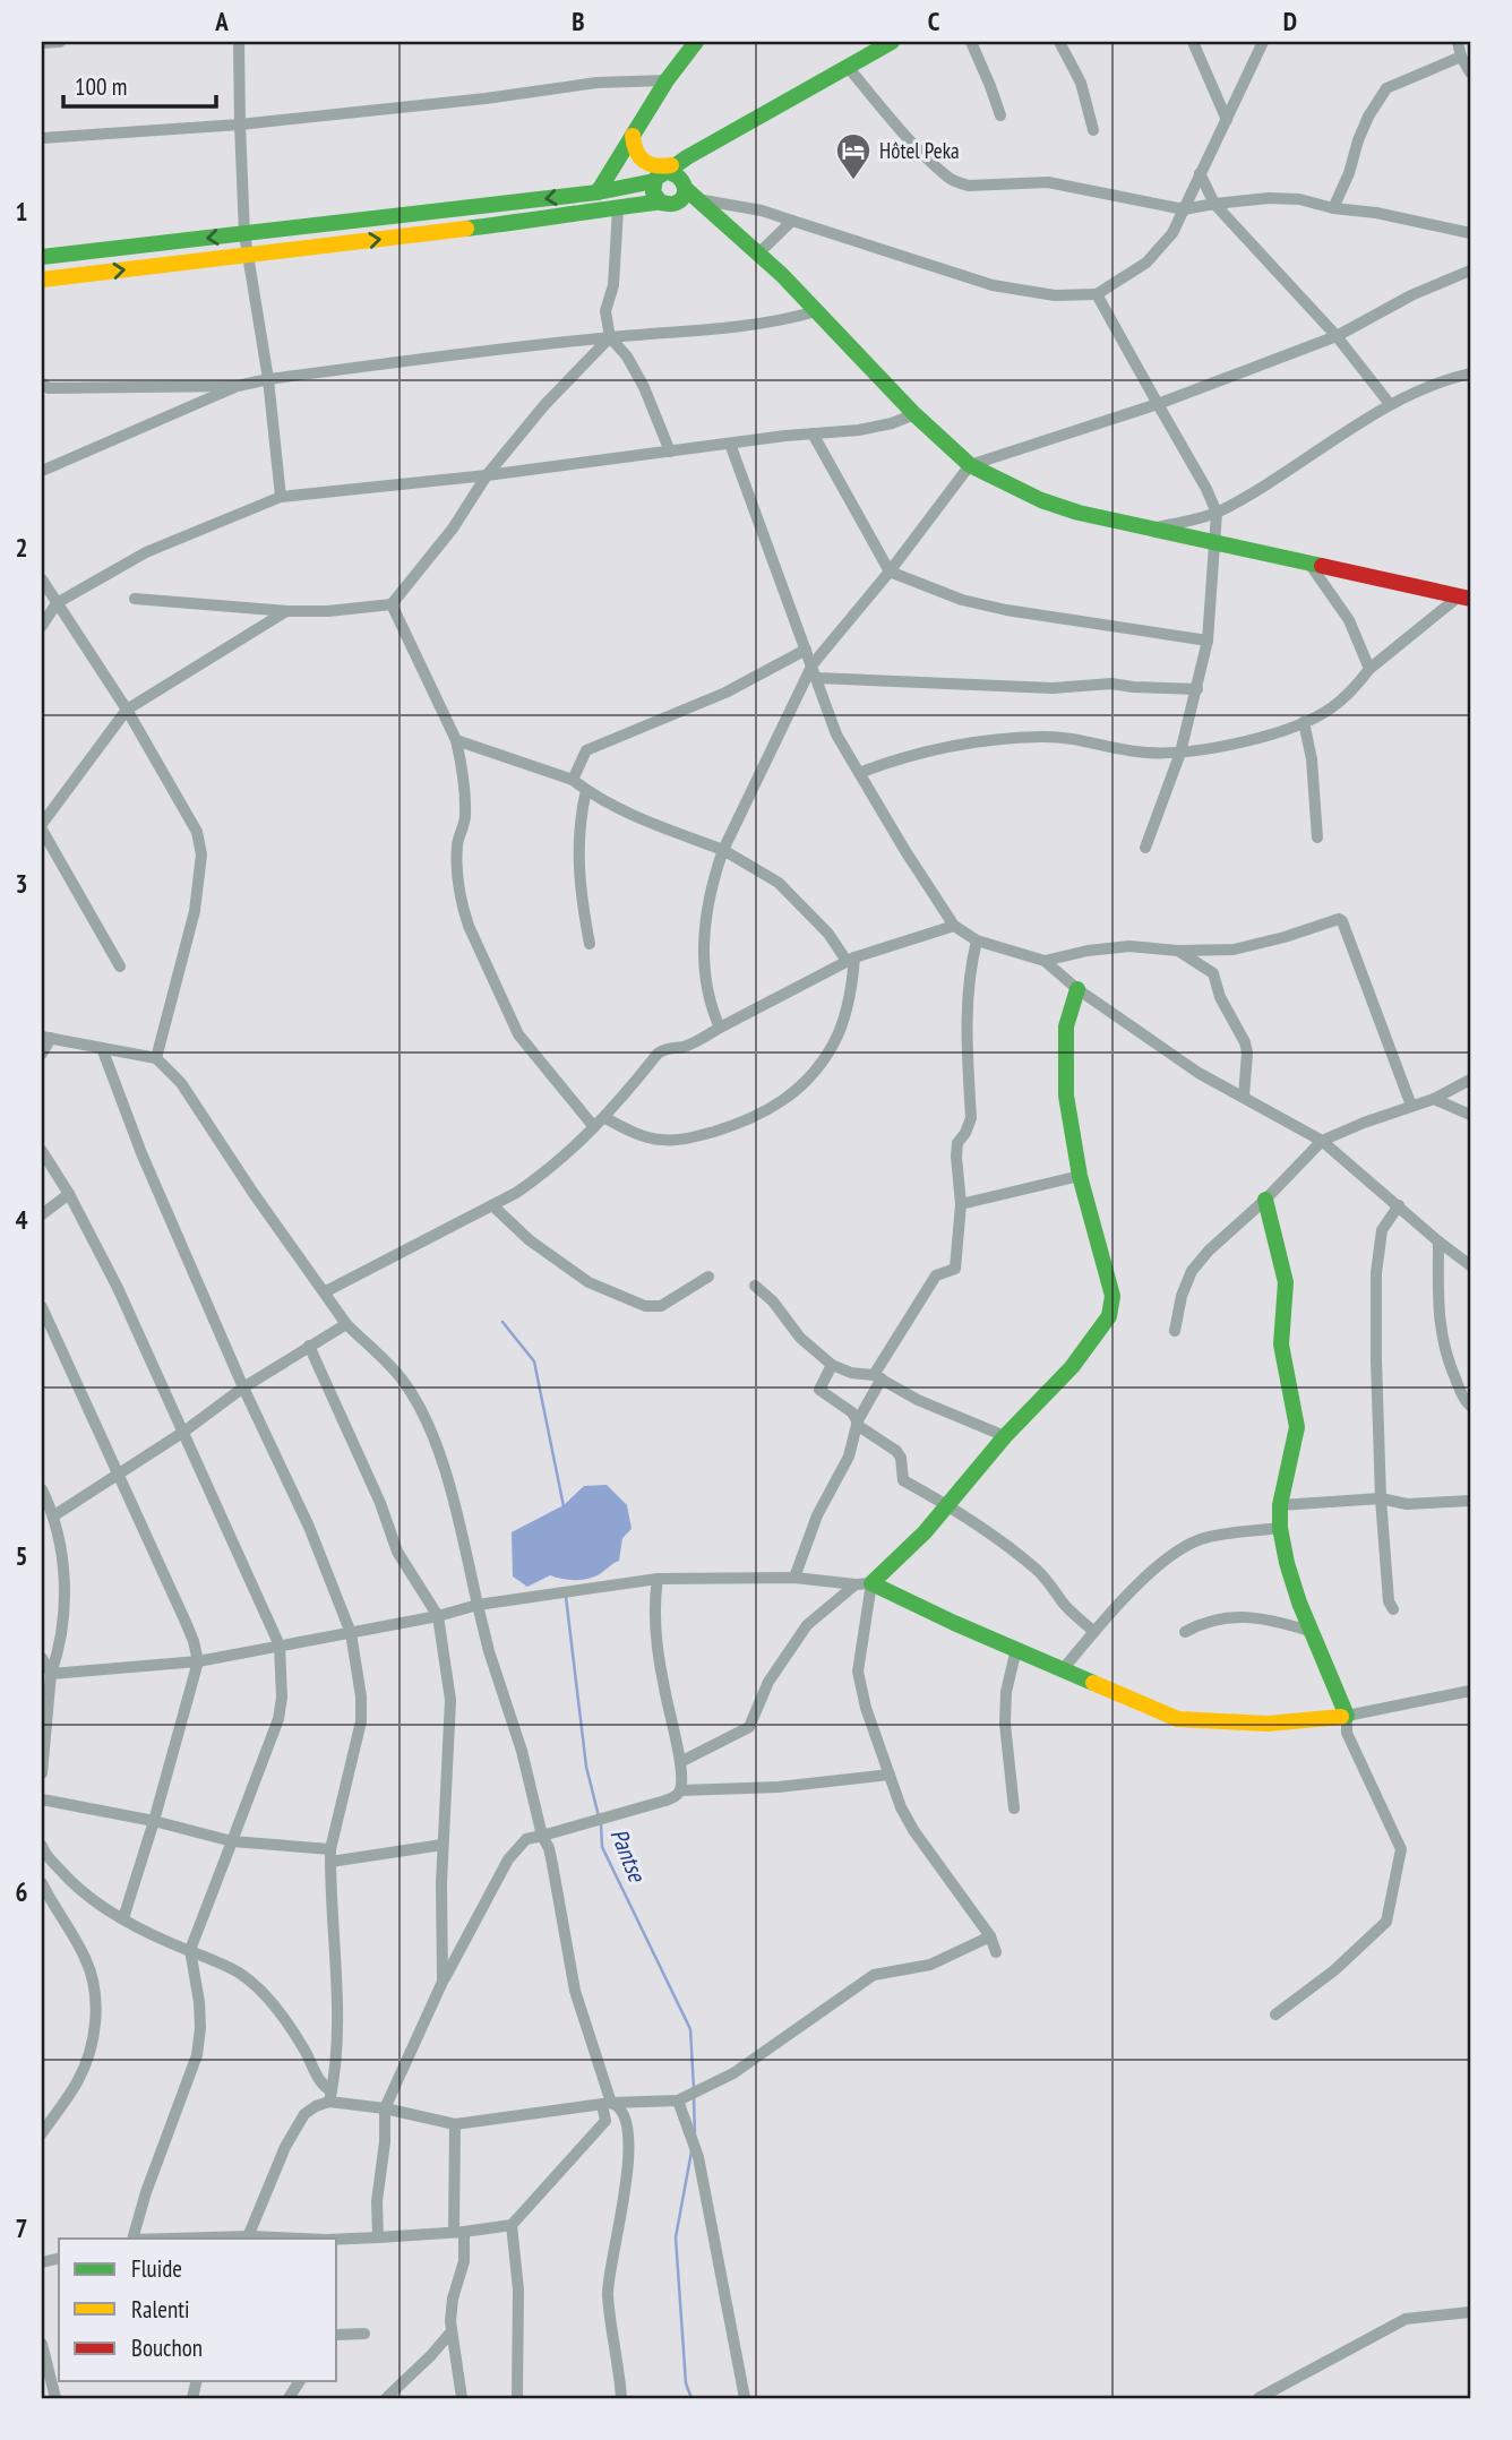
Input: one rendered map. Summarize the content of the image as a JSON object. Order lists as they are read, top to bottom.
{
  "water": ["Pantse"],
  "places": {
    "hotel": ["Hôtel Peka"]
  },
  "legend": ["Fluide", "Ralenti", "Bouchon"],
  "scale_bar": "100 m",
  "grid": {
    "columns": [
      "A",
      "B",
      "C",
      "D"
    ],
    "rows": [
      "1",
      "2",
      "3",
      "4",
      "5",
      "6",
      "7"
    ]
  }
}
